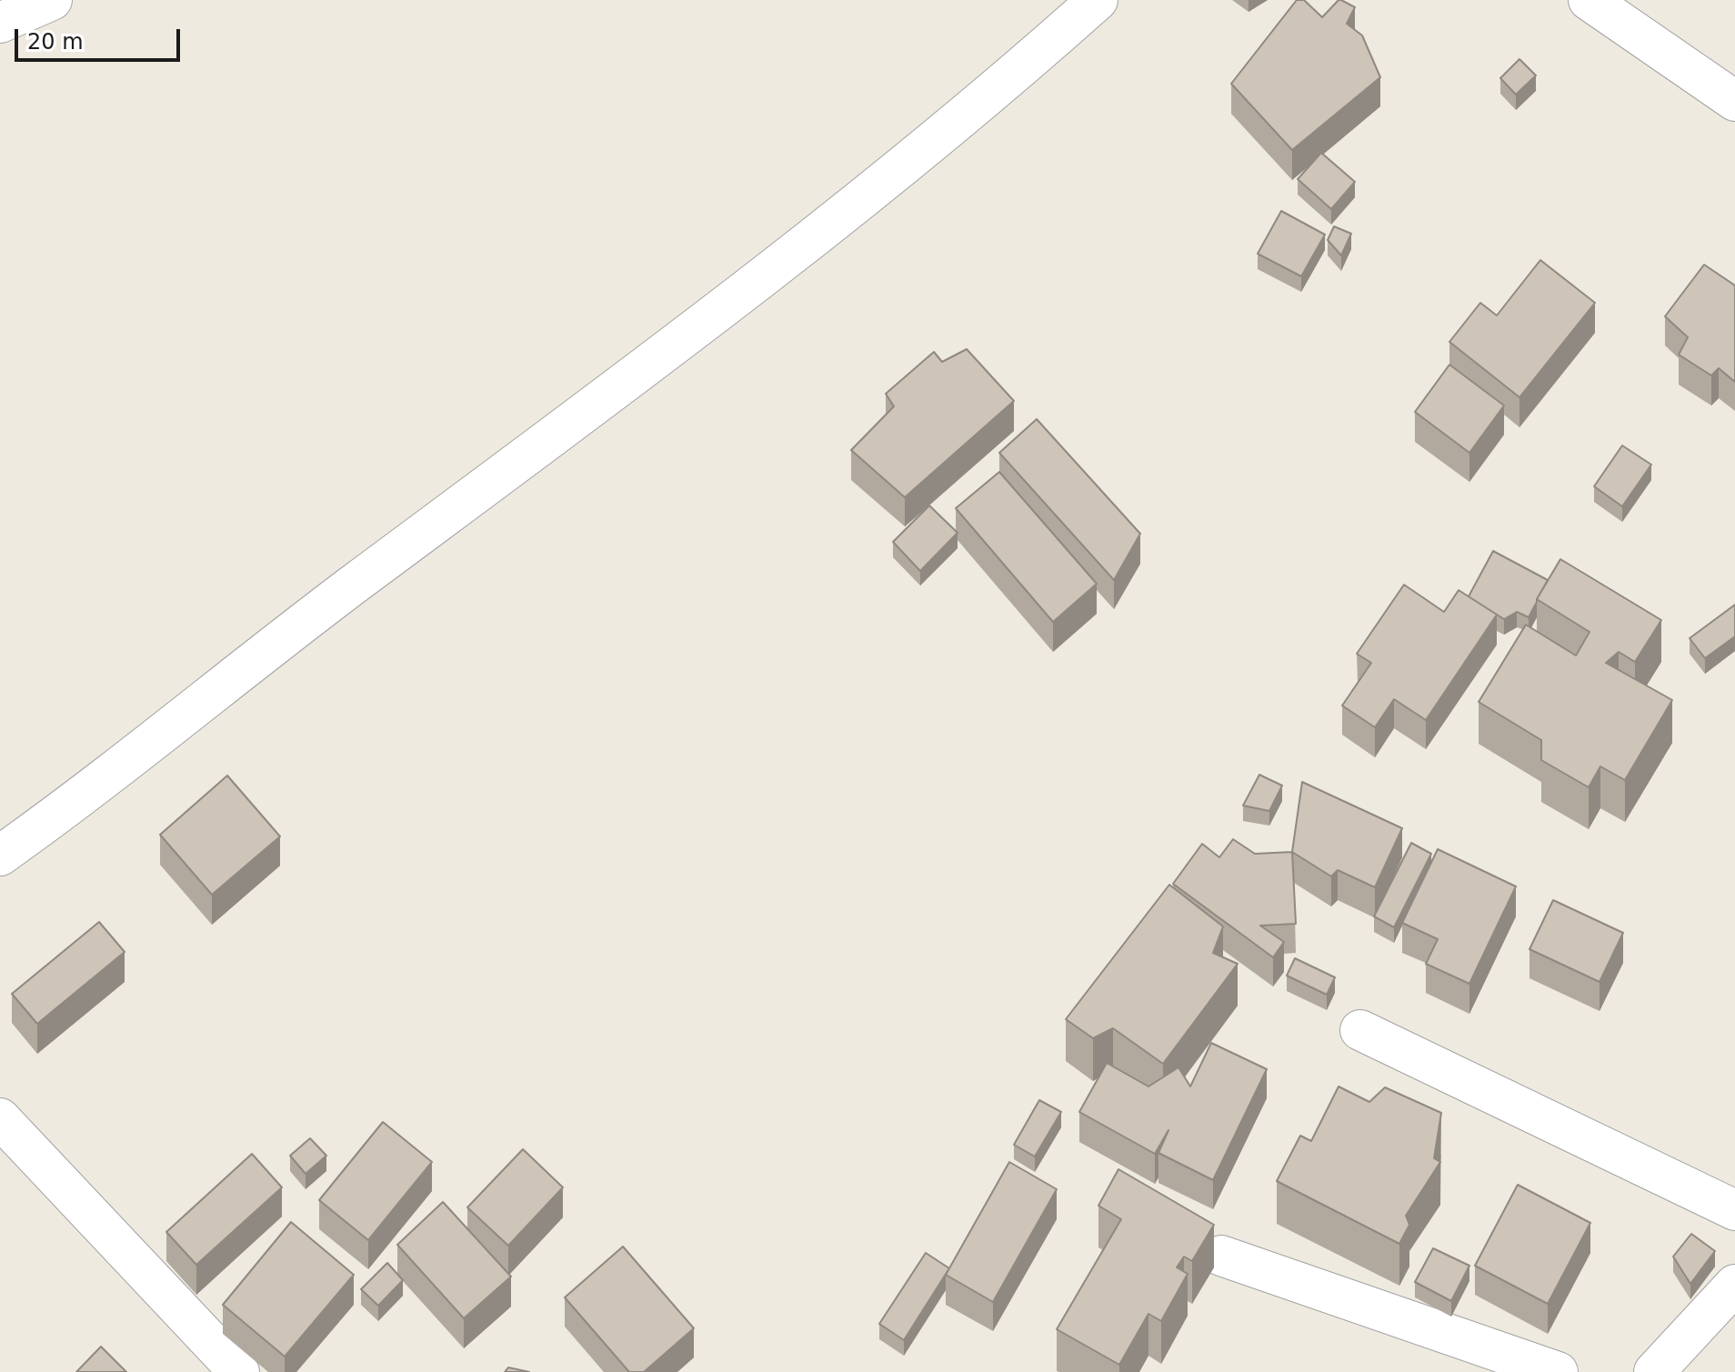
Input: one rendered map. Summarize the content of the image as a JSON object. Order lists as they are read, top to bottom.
{
  "scale_bar": "20 m"
}
